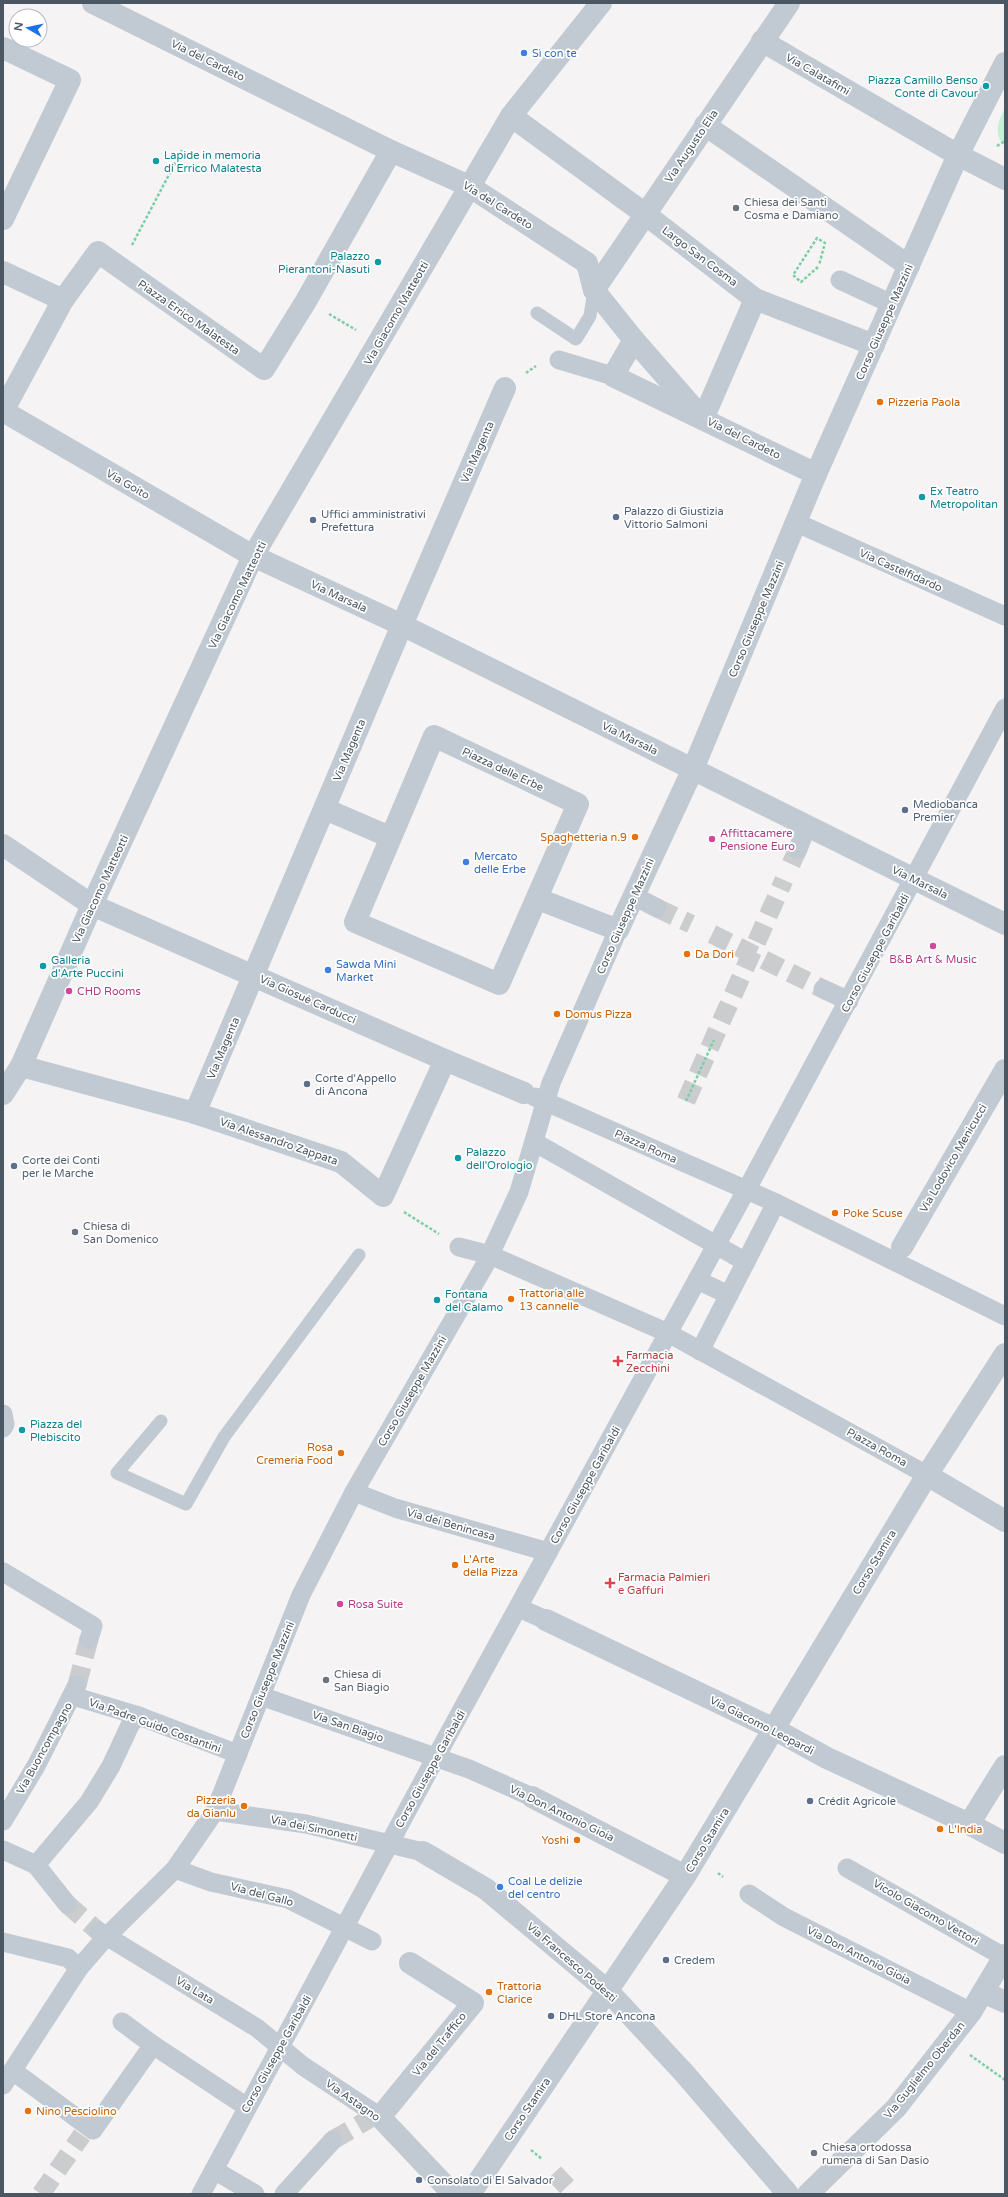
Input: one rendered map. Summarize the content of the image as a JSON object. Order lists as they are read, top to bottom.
{
  "streets": {
    "street": [
      "Via del Cardeto",
      "Via Calatafimi",
      "Via Augusto Elia",
      "Largo San Cosma",
      "Via Giacomo Matteotti",
      "Piazza Errico Malatesta",
      "Corso Giuseppe Mazzini",
      "Via Magenta",
      "Via Goito",
      "Via Castelfidardo",
      "Via Marsala",
      "Piazza delle Erbe",
      "Corso Giuseppe Garibaldi",
      "Via Giosuè Carducci",
      "Via Alessandro Zappata",
      "Piazza Roma",
      "Via Lodovico Menicucci",
      "Via dei Benincasa",
      "Corso Stamira",
      "Via Padre Guido Costantini",
      "Via Giacomo Leopardi",
      "Via San Biagio",
      "Via Buoncompagno",
      "Via Don Antonio Gioia",
      "Via dei Simonetti",
      "Via del Gallo",
      "Vicolo Giacomo Vettori",
      "Via Francesco Podesti",
      "Via Lata",
      "Via del Traffico",
      "Via Guglielmo Oberdan",
      "Via Astagno"
    ]
  },
  "crossings": [
    ["Via del Cardeto", "Via Augusto Elia"],
    ["Via del Cardeto", "Via Giacomo Matteotti"],
    ["Via del Cardeto", "Piazza Errico Malatesta"],
    ["Via del Cardeto", "Corso Giuseppe Mazzini"],
    ["Via Calatafimi", "Via Augusto Elia"],
    ["Via Calatafimi", "Corso Giuseppe Mazzini"],
    ["Via Augusto Elia", "Largo San Cosma"],
    ["Largo San Cosma", "Corso Giuseppe Mazzini"],
    ["Via Giacomo Matteotti", "Via Goito"],
    ["Via Giacomo Matteotti", "Via Marsala"],
    ["Via Giacomo Matteotti", "Via Giosuè Carducci"],
    ["Via Giacomo Matteotti", "Via Alessandro Zappata"],
    ["Piazza Errico Malatesta", "Via Goito"],
    ["Corso Giuseppe Mazzini", "Via Castelfidardo"],
    ["Corso Giuseppe Mazzini", "Via Marsala"],
    ["Corso Giuseppe Mazzini", "Piazza Roma"],
    ["Corso Giuseppe Mazzini", "Via dei Benincasa"],
    ["Corso Giuseppe Mazzini", "Via Padre Guido Costantini"],
    ["Corso Giuseppe Mazzini", "Via San Biagio"],
    ["Corso Giuseppe Mazzini", "Via dei Simonetti"],
    ["Corso Giuseppe Mazzini", "Via del Gallo"],
    ["Corso Giuseppe Mazzini", "Via Lata"],
    ["Via Magenta", "Via Marsala"],
    ["Via Magenta", "Via Giosuè Carducci"],
    ["Via Magenta", "Via Alessandro Zappata"],
    ["Via Goito", "Via Marsala"],
    ["Via Marsala", "Corso Giuseppe Garibaldi"],
    ["Corso Giuseppe Garibaldi", "Piazza Roma"],
    ["Corso Giuseppe Garibaldi", "Via dei Benincasa"],
    ["Corso Giuseppe Garibaldi", "Via Giacomo Leopardi"],
    ["Corso Giuseppe Garibaldi", "Via San Biagio"],
    ["Corso Giuseppe Garibaldi", "Via Don Antonio Gioia"],
    ["Corso Giuseppe Garibaldi", "Via dei Simonetti"],
    ["Corso Giuseppe Garibaldi", "Via del Gallo"],
    ["Corso Giuseppe Garibaldi", "Via Francesco Podesti"],
    ["Corso Giuseppe Garibaldi", "Via Lata"],
    ["Corso Giuseppe Garibaldi", "Via Astagno"],
    ["Via Giosuè Carducci", "Piazza Roma"],
    ["Piazza Roma", "Corso Stamira"],
    ["Corso Stamira", "Via Giacomo Leopardi"],
    ["Corso Stamira", "Via Don Antonio Gioia"],
    ["Corso Stamira", "Via Francesco Podesti"],
    ["Via Padre Guido Costantini", "Via Buoncompagno"],
    ["Via San Biagio", "Via Don Antonio Gioia"],
    ["Via Don Antonio Gioia", "Via Guglielmo Oberdan"],
    ["Via dei Simonetti", "Via Francesco Podesti"],
    ["Vicolo Giacomo Vettori", "Via Guglielmo Oberdan"],
    ["Via Lata", "Via Astagno"],
    ["Via del Traffico", "Via Astagno"]
  ],
  "places": {
    "other": [
      "Sì con te",
      "Piazza Camillo Benso Conte di Cavour",
      "Lapide in memoria di Errico Malatesta",
      "Chiesa dei Santi Cosma e Damiano",
      "Palazzo Pierantoni-Nasuti",
      "Pizzeria Paola",
      "Ex Teatro Metropolitan",
      "Palazzo di Giustizia Vittorio Salmoni",
      "Uffici amministrativi Prefettura",
      "Mediobanca Premier",
      "Spaghetteria n.9",
      "Affittacamere Pensione Euro",
      "Mercato delle Erbe",
      "B&B Art & Music",
      "Da Dori",
      "Galleria d'Arte Puccini",
      "Sawda Mini Market",
      "CHD Rooms",
      "Domus Pizza",
      "Corte d'Appello di Ancona",
      "Palazzo dell'Orologio",
      "Corte dei Conti per le Marche",
      "Poke Scuse",
      "Chiesa di San Domenico",
      "Trattoria alle 13 cannelle",
      "Fontana del Calamo",
      "Piazza del Plebiscito",
      "Rosa Cremeria Food",
      "L'Arte della Pizza",
      "Rosa Suite",
      "Chiesa di San Biagio",
      "Crédit Agricole",
      "Pizzeria da Gianlu",
      "L'India",
      "Yoshi",
      "Coal Le delizie del centro",
      "Credem",
      "Trattoria Clarice",
      "DHL Store Ancona",
      "Nino Pesciolino",
      "Chiesa ortodossa rumena di San Dasio",
      "Consolato di El Salvador"
    ],
    "health": ["Farmacia Zecchini", "Farmacia Palmieri e Gaffuri"]
  },
  "north": "left"
}
